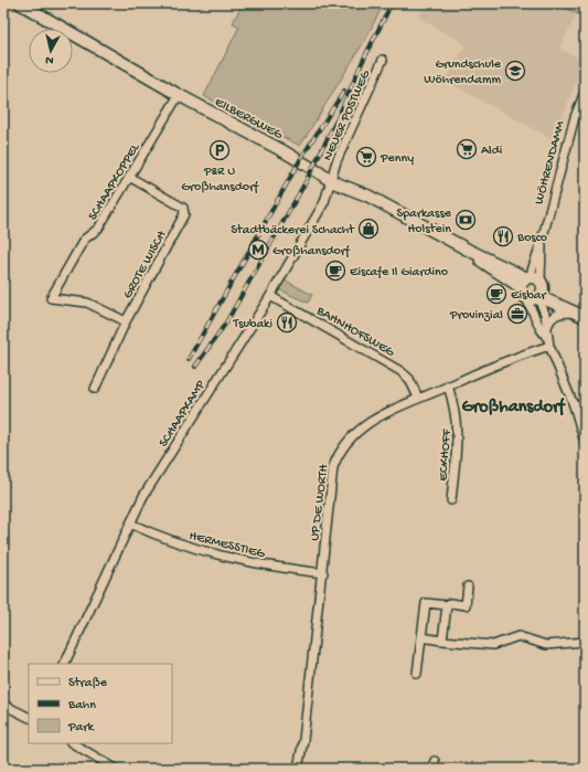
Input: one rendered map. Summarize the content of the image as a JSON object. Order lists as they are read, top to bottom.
{
  "streets": {
    "main road": ["EILBERGWEG", "WÖHRENDAMM"],
    "street": [
      "NEUER POSTWEG",
      "SCHAAPKOPPEL",
      "GROTE WISCH",
      "BAHNHOFSWEG",
      "SCHAAPKAMP",
      "ECKHOFF",
      "UP DE WORTH",
      "HERMESSTIEG"
    ]
  },
  "crossings": [
    ["NEUER POSTWEG", "EILBERGWEG"],
    ["NEUER POSTWEG", "SCHAAPKAMP"],
    ["EILBERGWEG", "WÖHRENDAMM"],
    ["EILBERGWEG", "SCHAAPKOPPEL"],
    ["EILBERGWEG", "SCHAAPKAMP"],
    ["WÖHRENDAMM", "UP DE WORTH"],
    ["SCHAAPKOPPEL", "GROTE WISCH"],
    ["BAHNHOFSWEG", "SCHAAPKAMP"],
    ["BAHNHOFSWEG", "UP DE WORTH"],
    ["SCHAAPKAMP", "HERMESSTIEG"],
    ["ECKHOFF", "UP DE WORTH"],
    ["UP DE WORTH", "HERMESSTIEG"]
  ],
  "districts": ["Großhansdorf"],
  "places": {
    "school or university": ["Grundschule Wöhrendamm"],
    "supermarket": ["Aldi", "Penny"],
    "parking": ["P&R U Großhansdorf"],
    "bank": ["Sparkasse Holstein"],
    "shop": ["Stadtbäckerei Schacht"],
    "restaurant": ["Bosco", "Tsubaki"],
    "metro station": ["Großhansdorf"],
    "cafe": ["Eiscafe Il Giardino", "Eisbar"],
    "office": ["Provinzial"]
  },
  "legend": ["Straße", "Bahn", "Park"],
  "north": "bottom"
}
